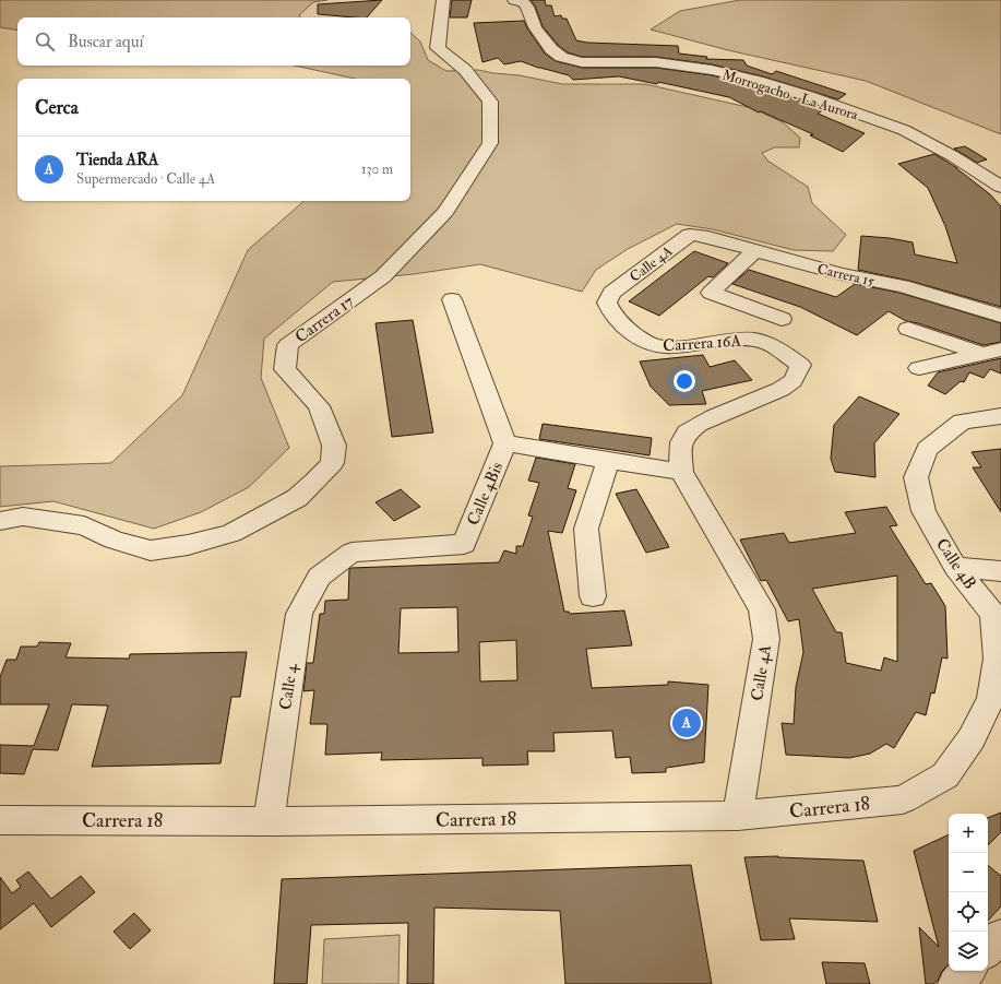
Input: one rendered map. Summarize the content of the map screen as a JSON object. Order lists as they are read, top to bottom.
{
  "streets": {
    "street": [
      "Morrogacho - La Aurora",
      "Calle 4A",
      "Carrera 15",
      "Carrera 17",
      "Carrera 16A",
      "Calle 4Bis",
      "Calle 4B",
      "Calle 4",
      "Carrera 18"
    ]
  },
  "crossings": [
    ["Calle 4A", "Carrera 15"],
    ["Calle 4A", "Carrera 16A"],
    ["Calle 4A", "Carrera 18"],
    ["Calle 4Bis", "Calle 4"],
    ["Calle 4B", "Carrera 18"],
    ["Calle 4", "Carrera 18"]
  ],
  "page": {
    "search": "Buscar aquí",
    "heading": "Cerca",
    "list": [
      {
        "mark": "A",
        "name": "Tienda ARA",
        "note": "Supermercado · Calle 4A",
        "value": "130 m"
      }
    ],
    "pins": "A",
    "map_buttons": ["+", "−"]
  }
}
